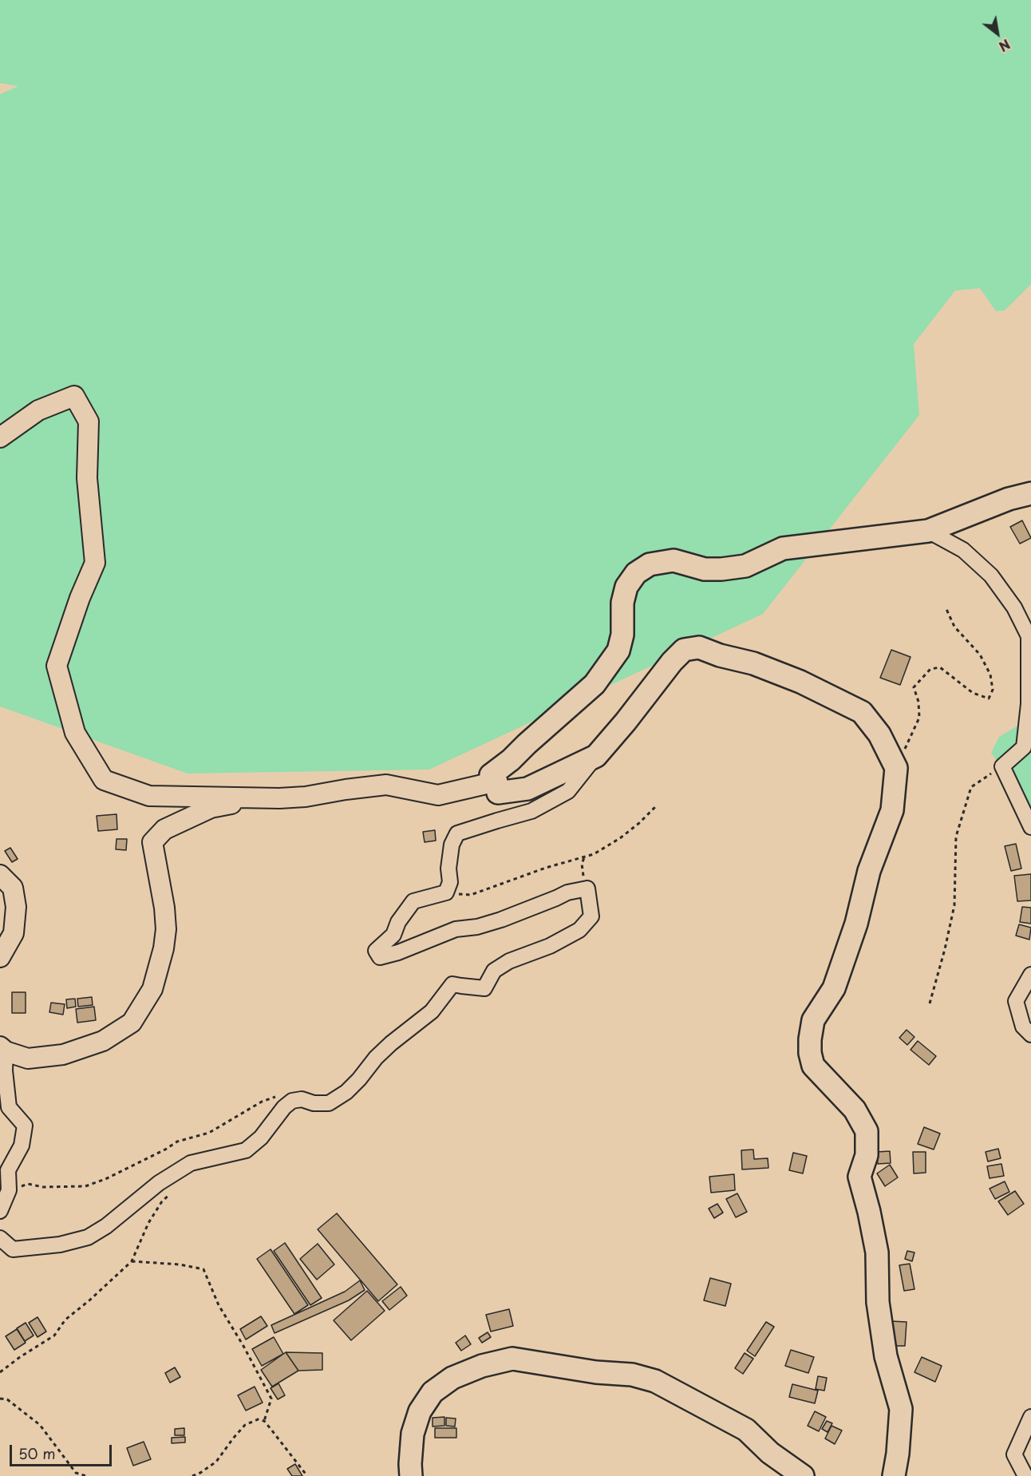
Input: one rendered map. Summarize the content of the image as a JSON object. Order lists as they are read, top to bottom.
{
  "scale_bar": "50 m",
  "north": "bottom right"
}
